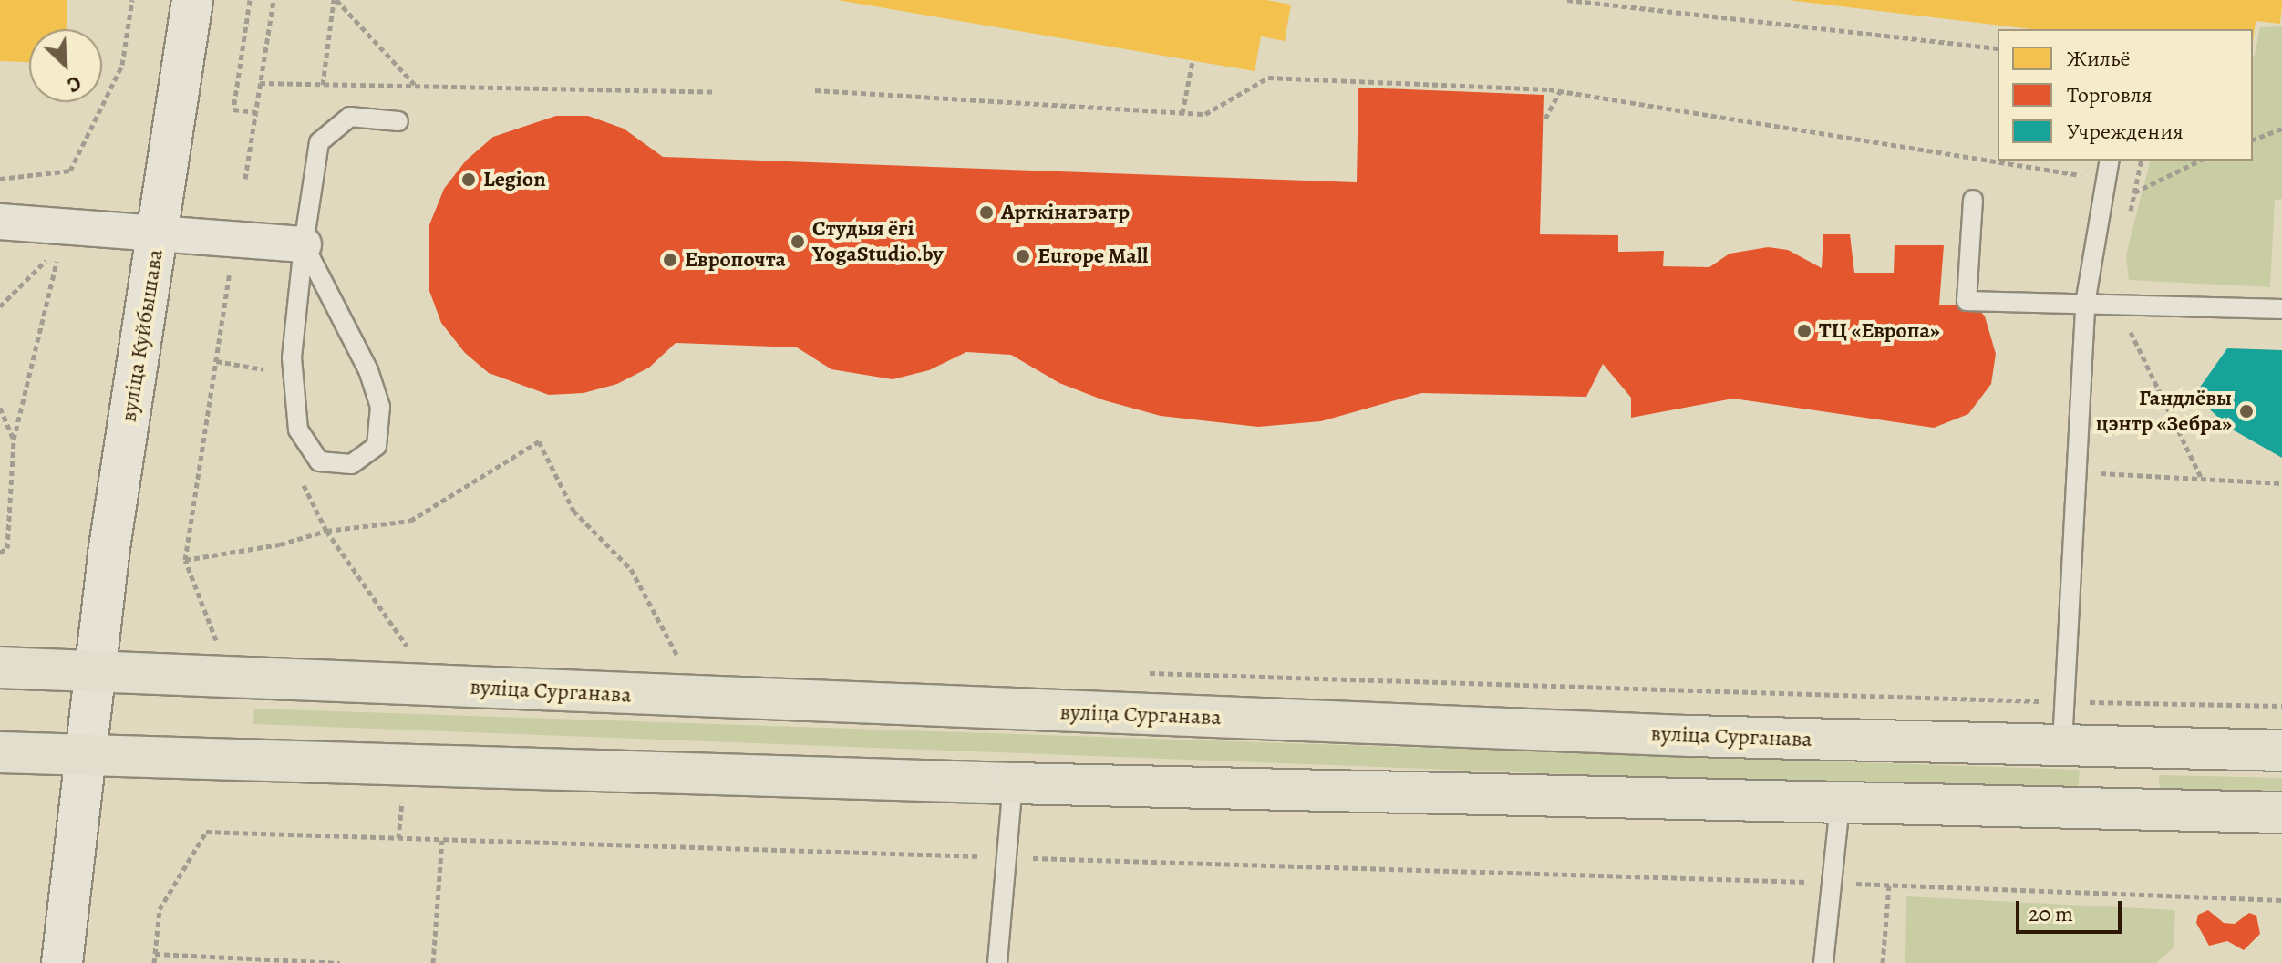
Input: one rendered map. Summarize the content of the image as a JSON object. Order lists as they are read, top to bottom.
{
  "streets": {
    "main road": ["вуліца Куйбышава", "вуліца Сурганава"]
  },
  "crossings": [
    ["вуліца Куйбышава", "вуліца Сурганава"]
  ],
  "places": [
    "Legion",
    "Арткінатэатр",
    "Студыя ёгі YogaStudio.by",
    "Europe Mall",
    "Европочта",
    "ТЦ «Европа»",
    "Гандлёвы цэнтр «Зебра»"
  ],
  "legend": ["Жильё", "Торговля", "Учреждения"],
  "scale_bar": "20 m",
  "north": "bottom right"
}
